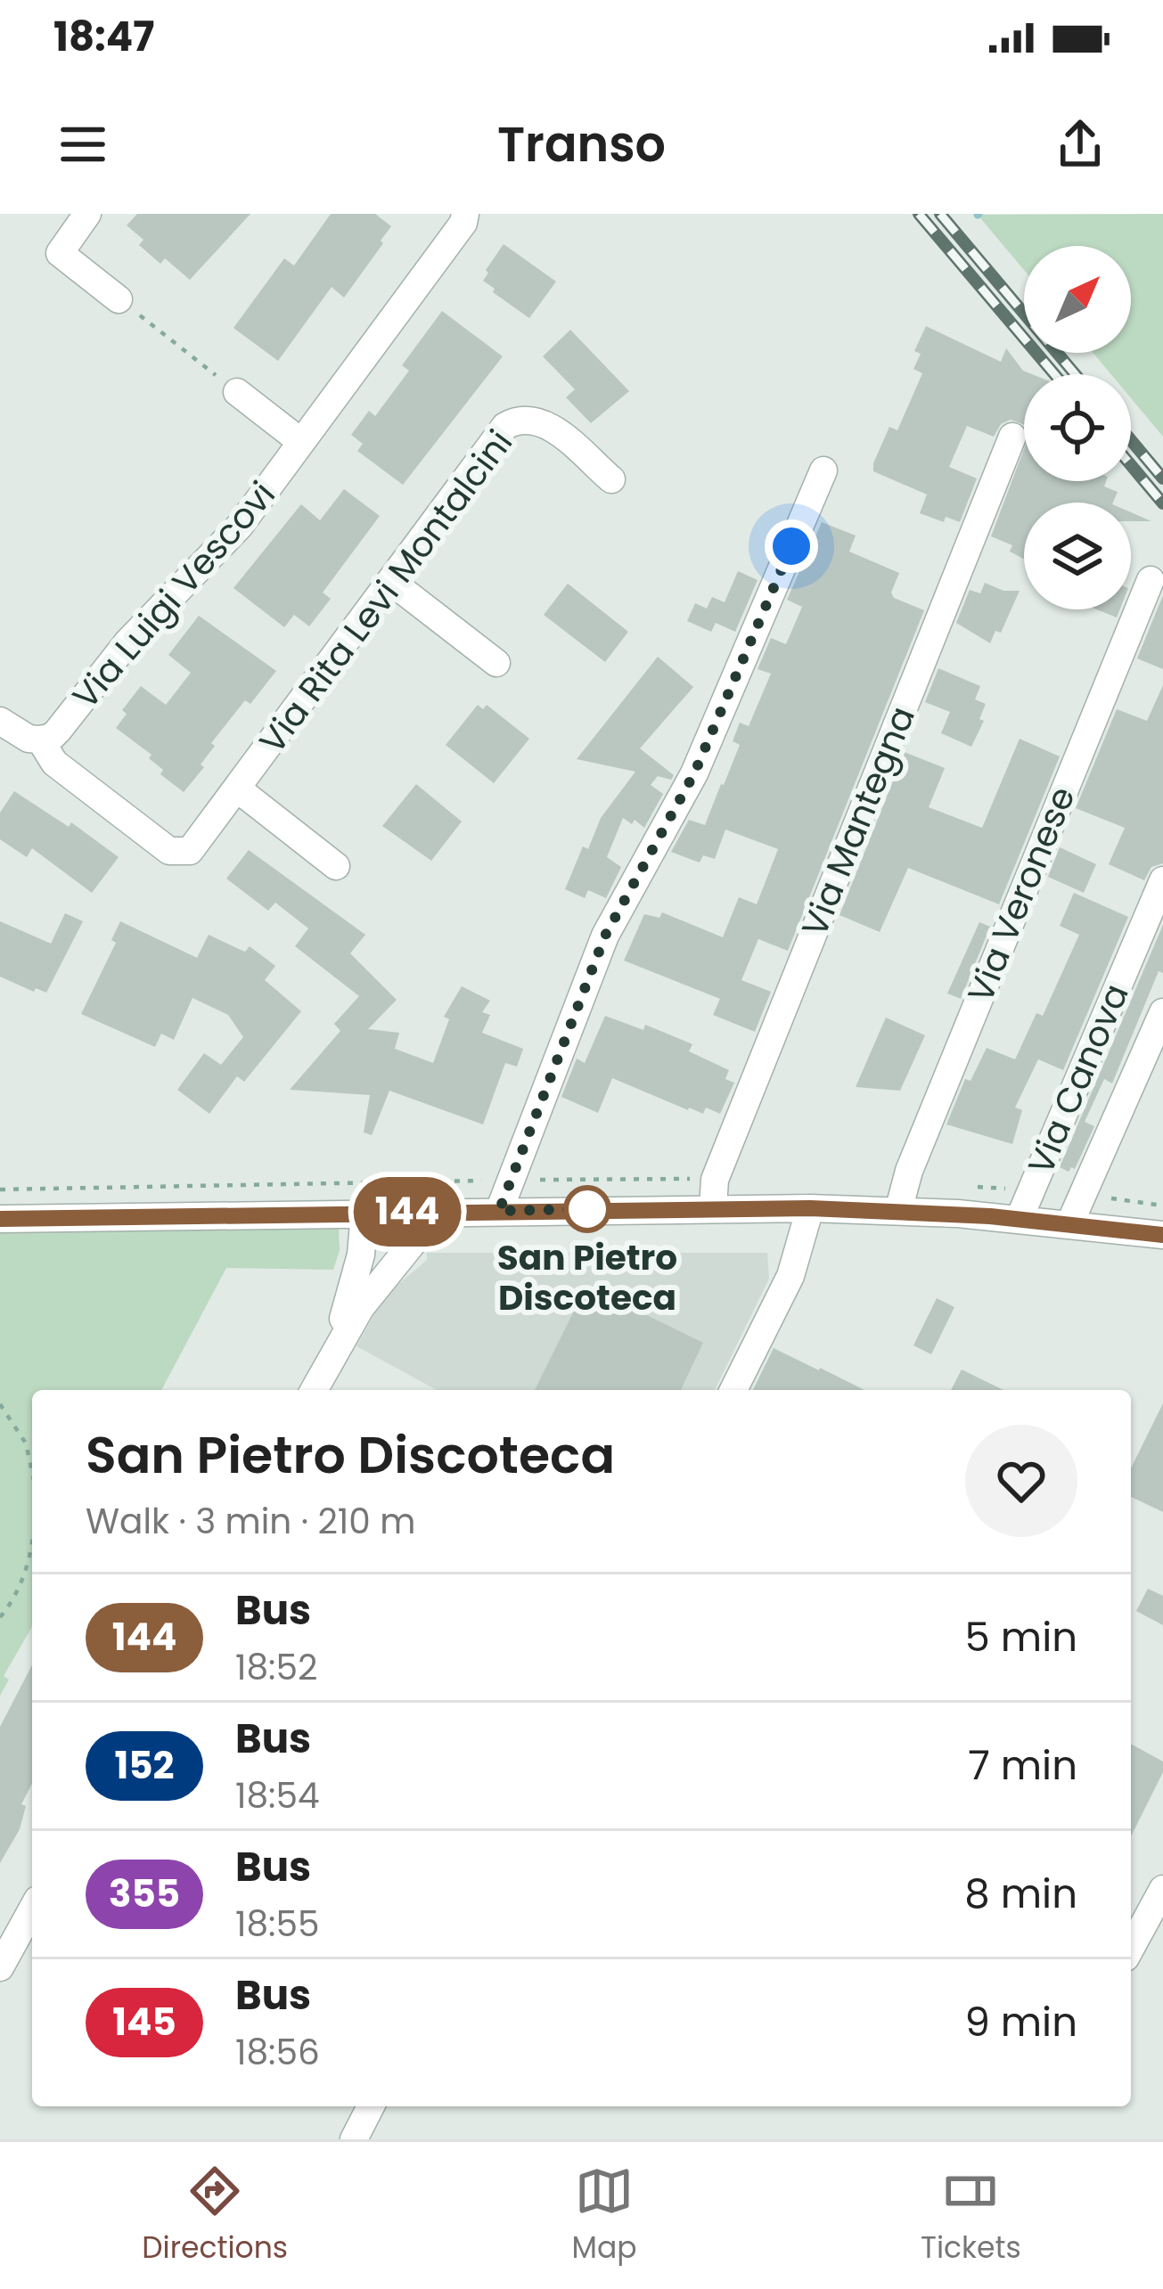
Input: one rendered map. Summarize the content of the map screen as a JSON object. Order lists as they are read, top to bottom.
{
  "streets": {
    "street": [
      "Via Rita Levi Montalcini",
      "Via Luigi Vescovi",
      "Via Mantegna",
      "Via Veronese",
      "Via Canova"
    ]
  },
  "crossings": [
    ["Via Rita Levi Montalcini", "Via Luigi Vescovi"]
  ],
  "places": ["San Pietro Discoteca"],
  "lines": ["bus line 144"],
  "north": "top right",
  "page": {
    "status": "18:47",
    "header": "Transo",
    "on_map": "144",
    "heading": ["San Pietro Discoteca", "Walk · 3 min · 210 m"],
    "list": [
      {
        "mark": "144",
        "name": "Bus",
        "note": "18:52",
        "value": "5 min"
      },
      {
        "mark": "152",
        "name": "Bus",
        "note": "18:54",
        "value": "7 min"
      },
      {
        "mark": "355",
        "name": "Bus",
        "note": "18:55",
        "value": "8 min"
      },
      {
        "mark": "145",
        "name": "Bus",
        "note": "18:56",
        "value": "9 min"
      }
    ],
    "tabs": ["Directions", "Map", "Tickets"]
  }
}
